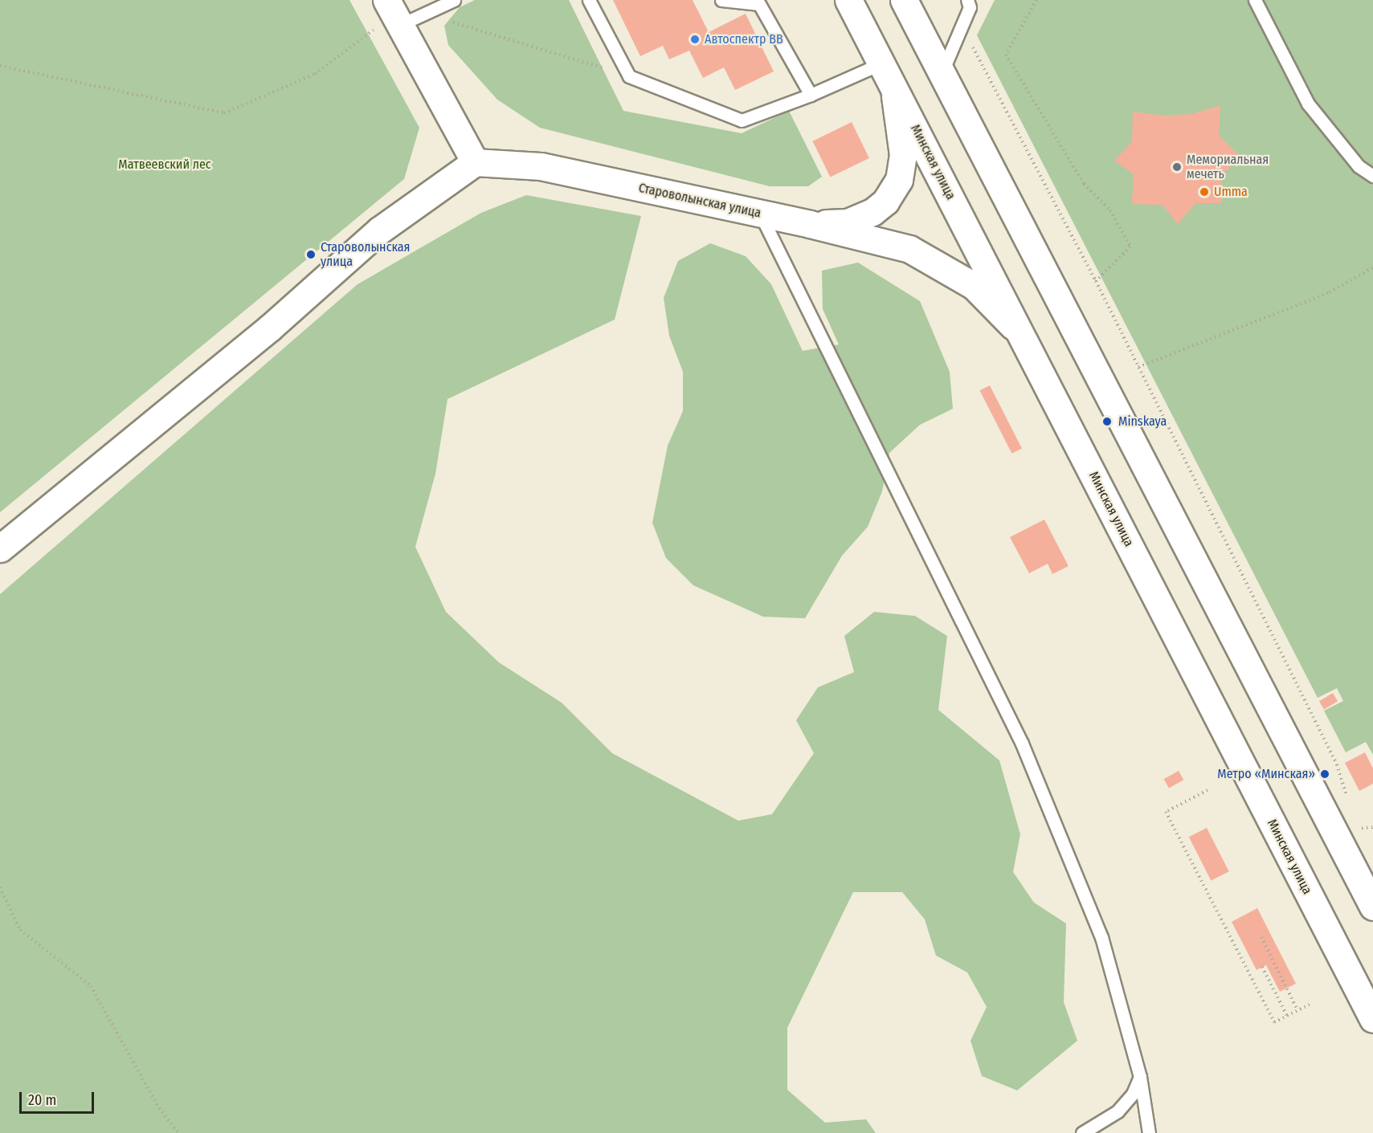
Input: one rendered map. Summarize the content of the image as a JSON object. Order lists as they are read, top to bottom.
{
  "streets": {
    "main road": ["Минская улица", "Староволынская улица"]
  },
  "parks": ["Матвеевский лес"],
  "places": [
    "Автоспектр ВВ",
    "Мемориальная мечеть",
    "Umma",
    "Староволынская улица",
    "Minskaya",
    "Метро «Минская»"
  ],
  "scale_bar": "20 m"
}
